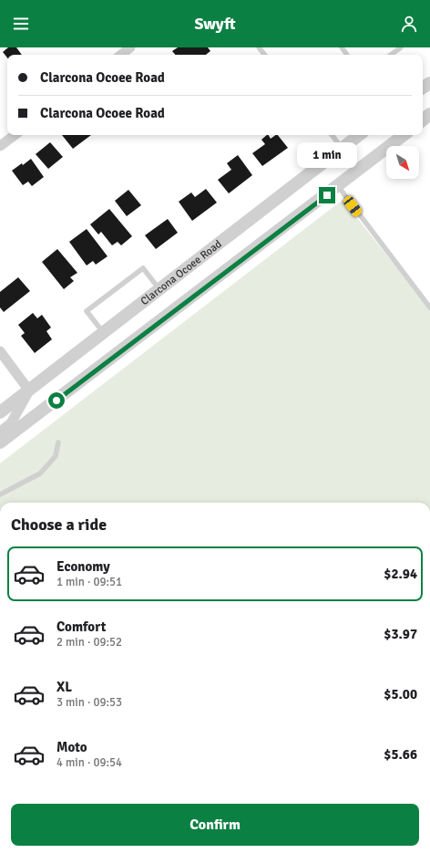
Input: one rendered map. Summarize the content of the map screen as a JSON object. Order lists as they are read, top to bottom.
{
  "streets": {
    "street": ["Clarcona Ocoee Road"]
  },
  "north": "bottom right",
  "page": {
    "header": "Swyft",
    "banner": ["Clarcona Ocoee Road", "Clarcona Ocoee Road"],
    "bubble": "1 min",
    "heading": "Choose a ride",
    "list": [
      {
        "name": "Economy",
        "note": "1 min · 09:51",
        "value": "$2.94"
      },
      {
        "name": "Comfort",
        "note": "2 min · 09:52",
        "value": "$3.97"
      },
      {
        "name": "XL",
        "note": "3 min · 09:53",
        "value": "$5.00"
      },
      {
        "name": "Moto",
        "note": "4 min · 09:54",
        "value": "$5.66"
      }
    ],
    "buttons": "Confirm"
  }
}
